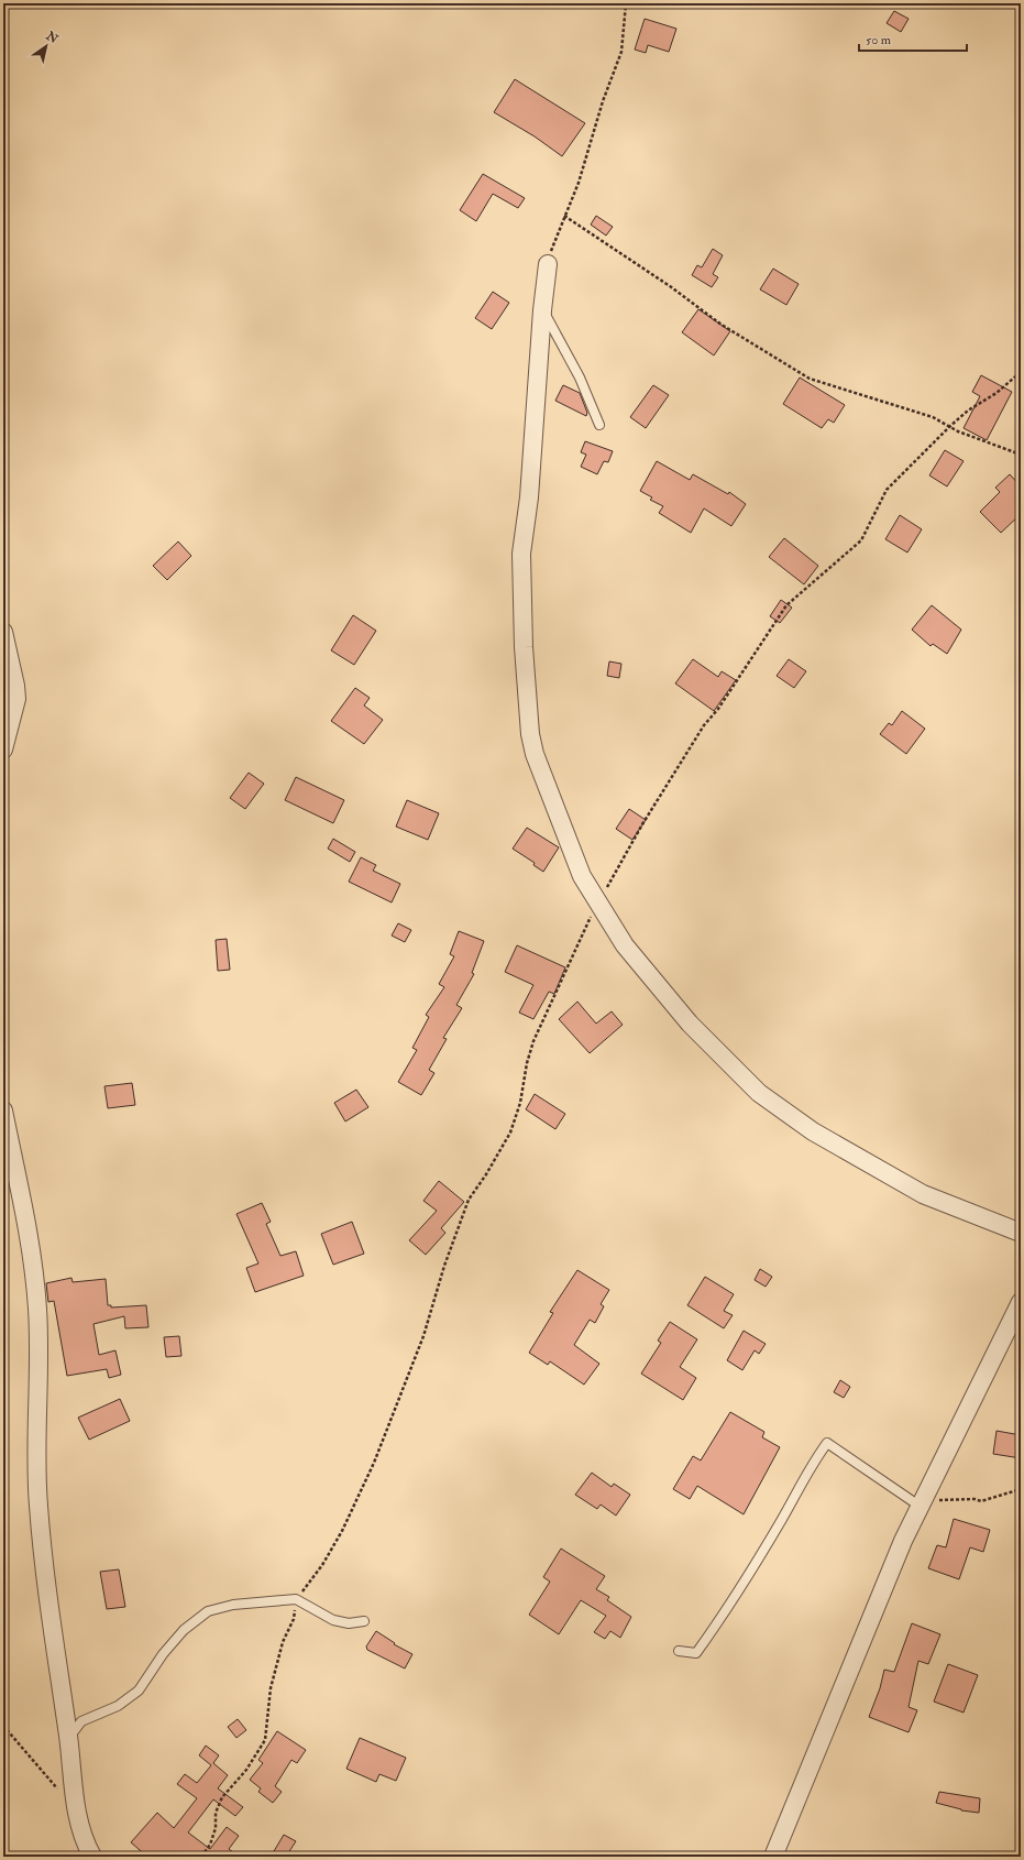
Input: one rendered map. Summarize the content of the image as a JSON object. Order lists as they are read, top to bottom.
{
  "scale_bar": "50 m",
  "north": "top right"
}
